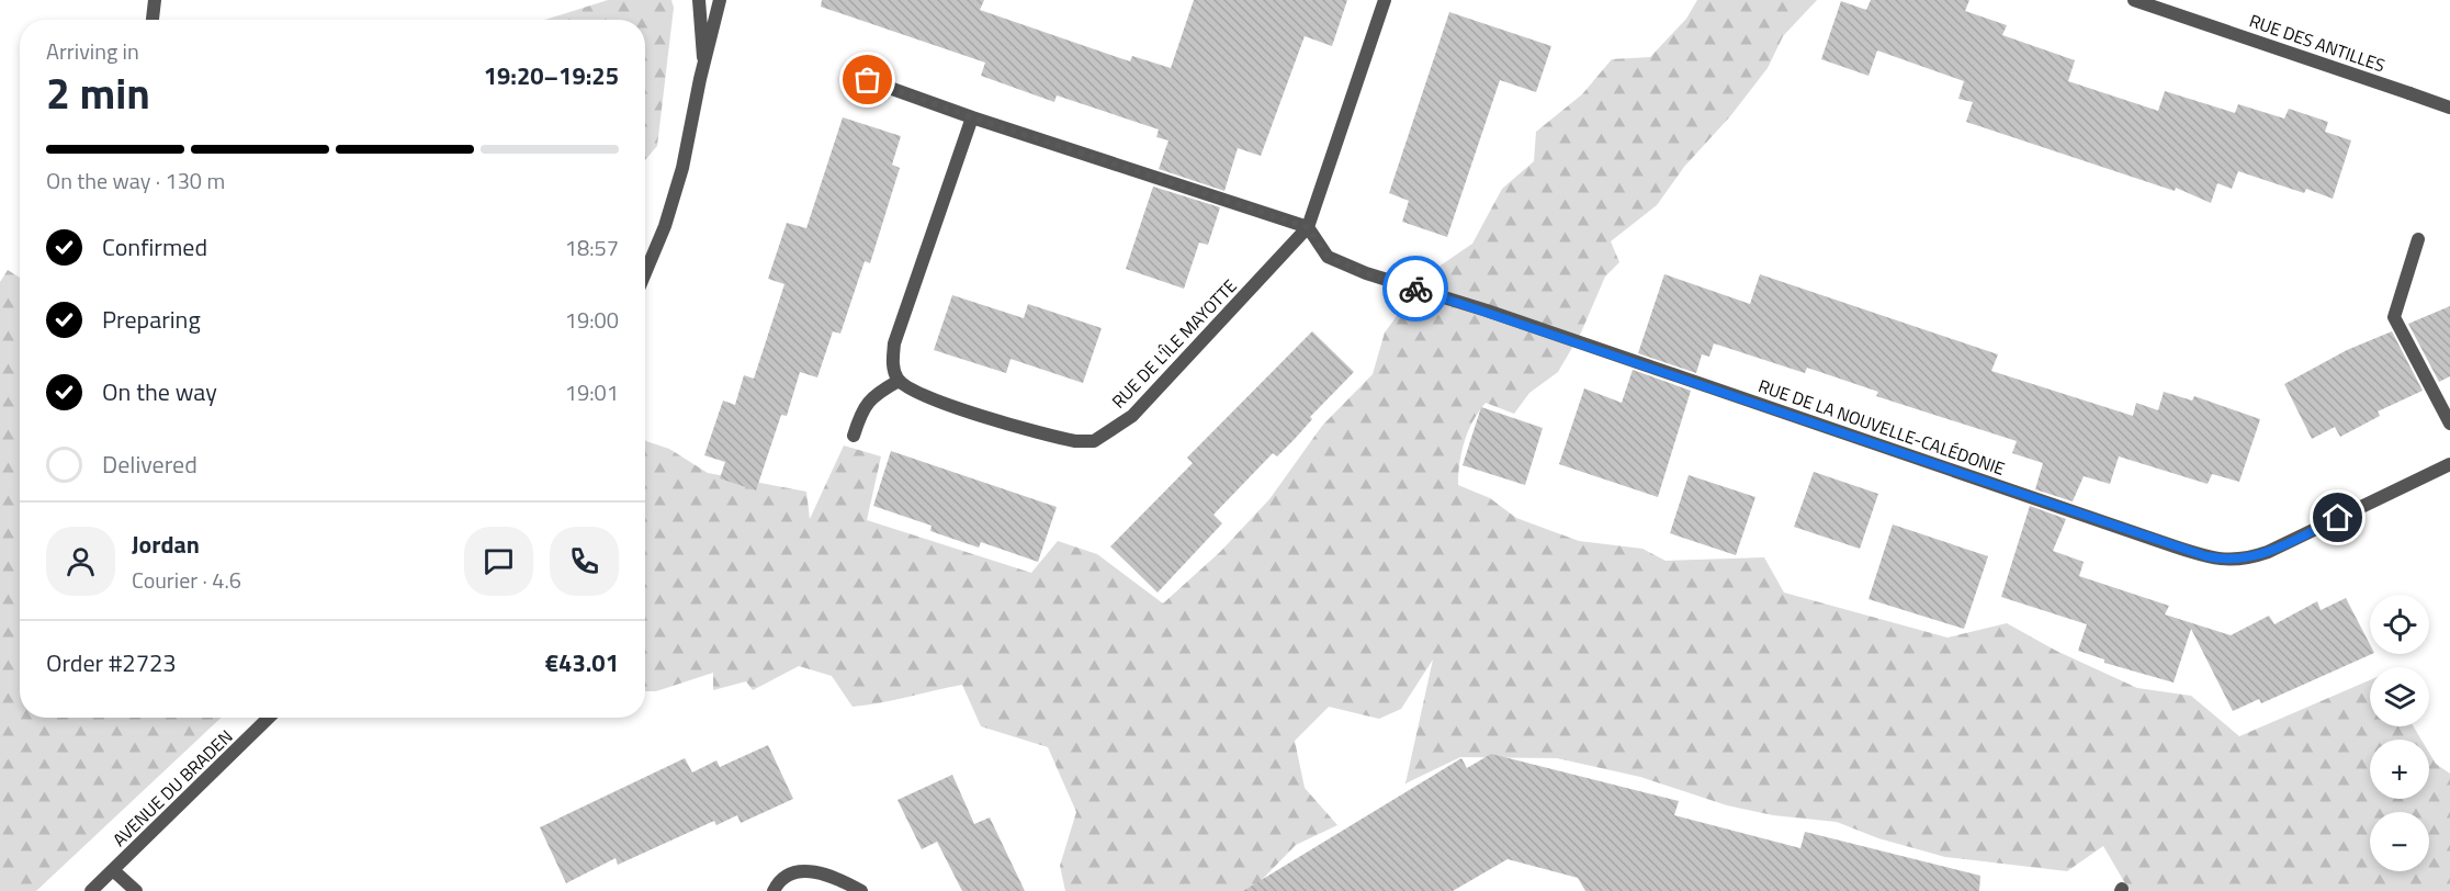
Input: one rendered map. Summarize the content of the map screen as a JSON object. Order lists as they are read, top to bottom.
{
  "streets": {
    "street": [
      "RUE DES ANTILLES",
      "RUE DE L'ÎLE MAYOTTE",
      "RUE DE LA NOUVELLE-CALÉDONIE",
      "AVENUE DU BRADEN"
    ]
  },
  "crossings": [
    ["RUE DE L'ÎLE MAYOTTE", "RUE DE LA NOUVELLE-CALÉDONIE"]
  ],
  "page": {
    "heading": ["2 min", "Arriving in", "19:20–19:25"],
    "panel": [
      "Jordan",
      "Courier · 4.6",
      "Order #2723",
      "€43.01"
    ],
    "bar": "On the way · 130 m",
    "list": [
      ["Confirmed", "18:57"],
      ["Preparing", "19:00"],
      ["On the way", "19:01"],
      "Delivered"
    ],
    "map_buttons": ["+", "−"]
  }
}
